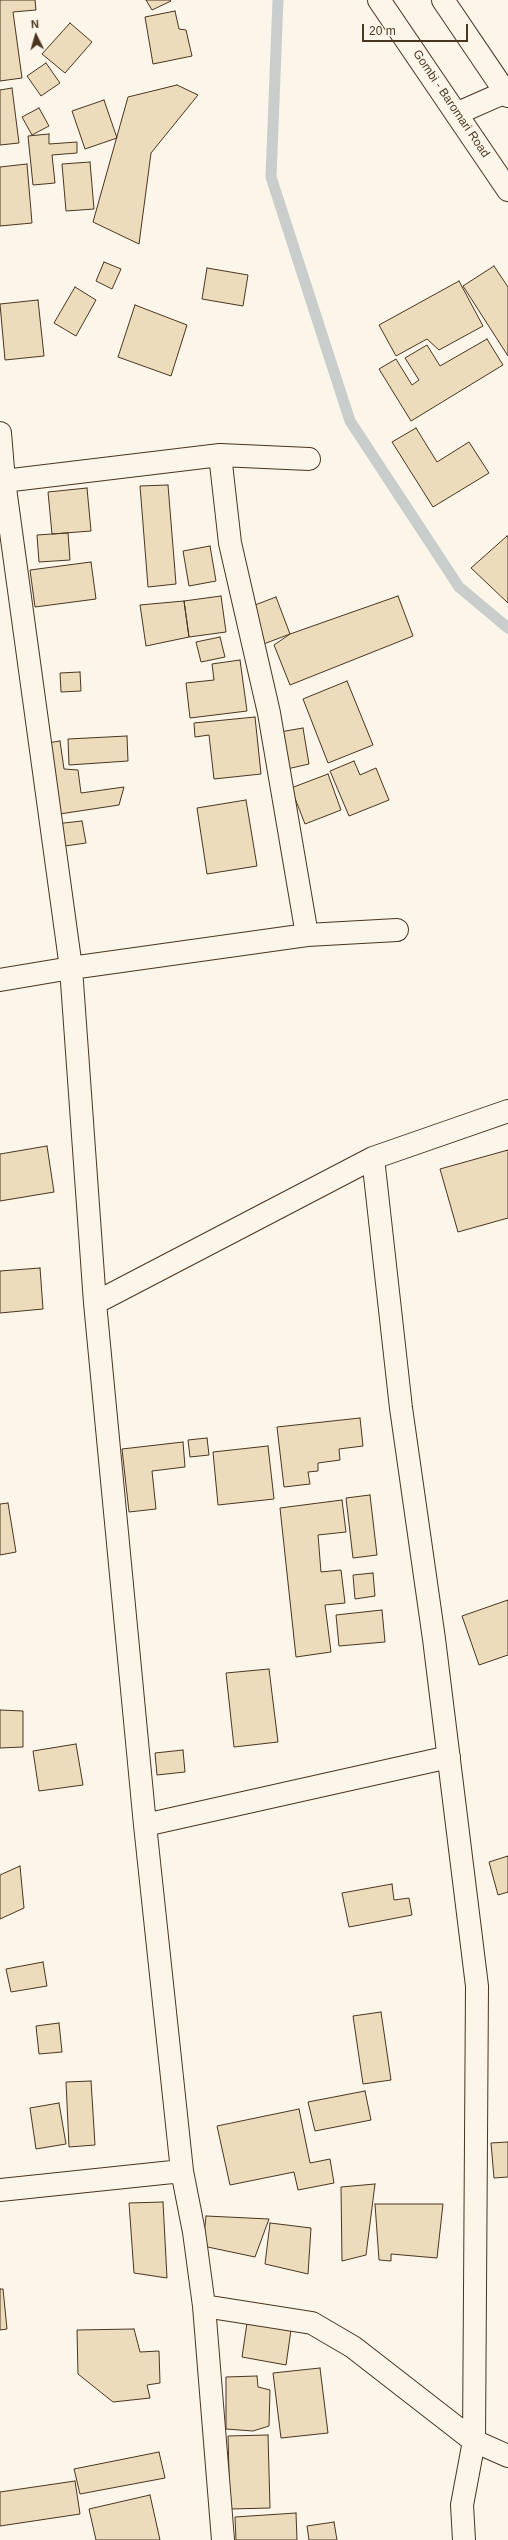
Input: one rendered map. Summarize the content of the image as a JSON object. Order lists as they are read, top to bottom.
{
  "streets": {
    "street": ["Gombi - Baromari Road"]
  },
  "scale_bar": "20 m",
  "north": "top"
}
